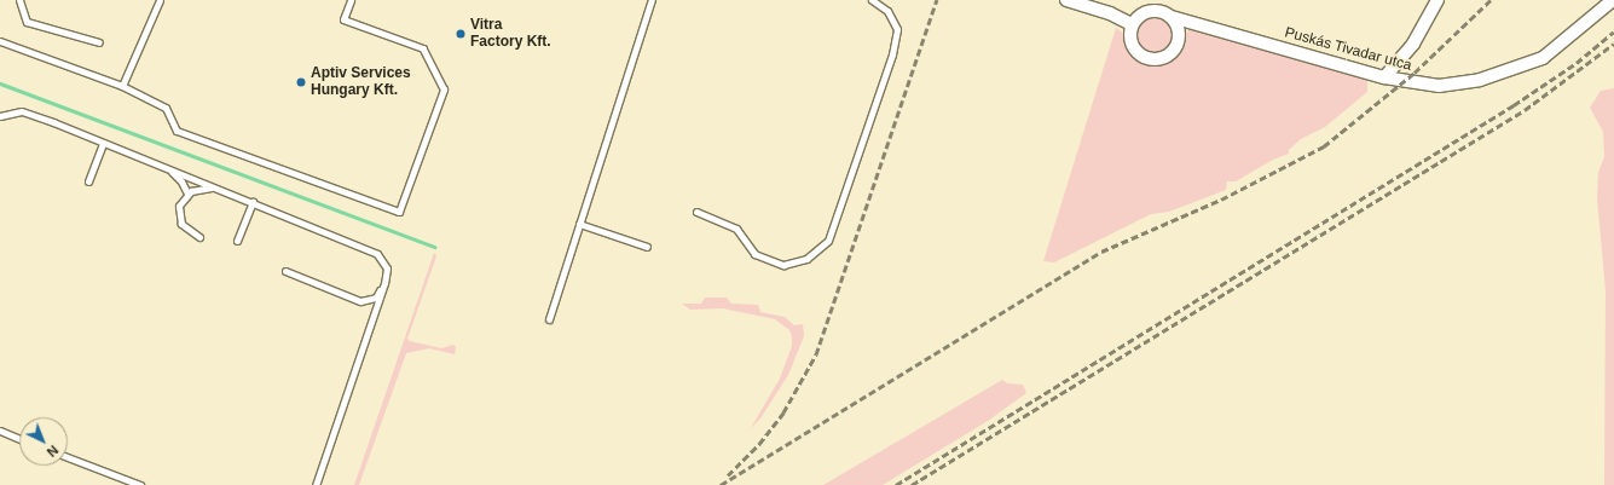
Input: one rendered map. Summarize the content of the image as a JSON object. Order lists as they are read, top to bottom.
{
  "streets": {
    "street": ["Puskás Tivadar utca"]
  },
  "places": ["Vitra Factory Kft.", "Aptiv Services Hungary Kft."],
  "north": "bottom right"
}
